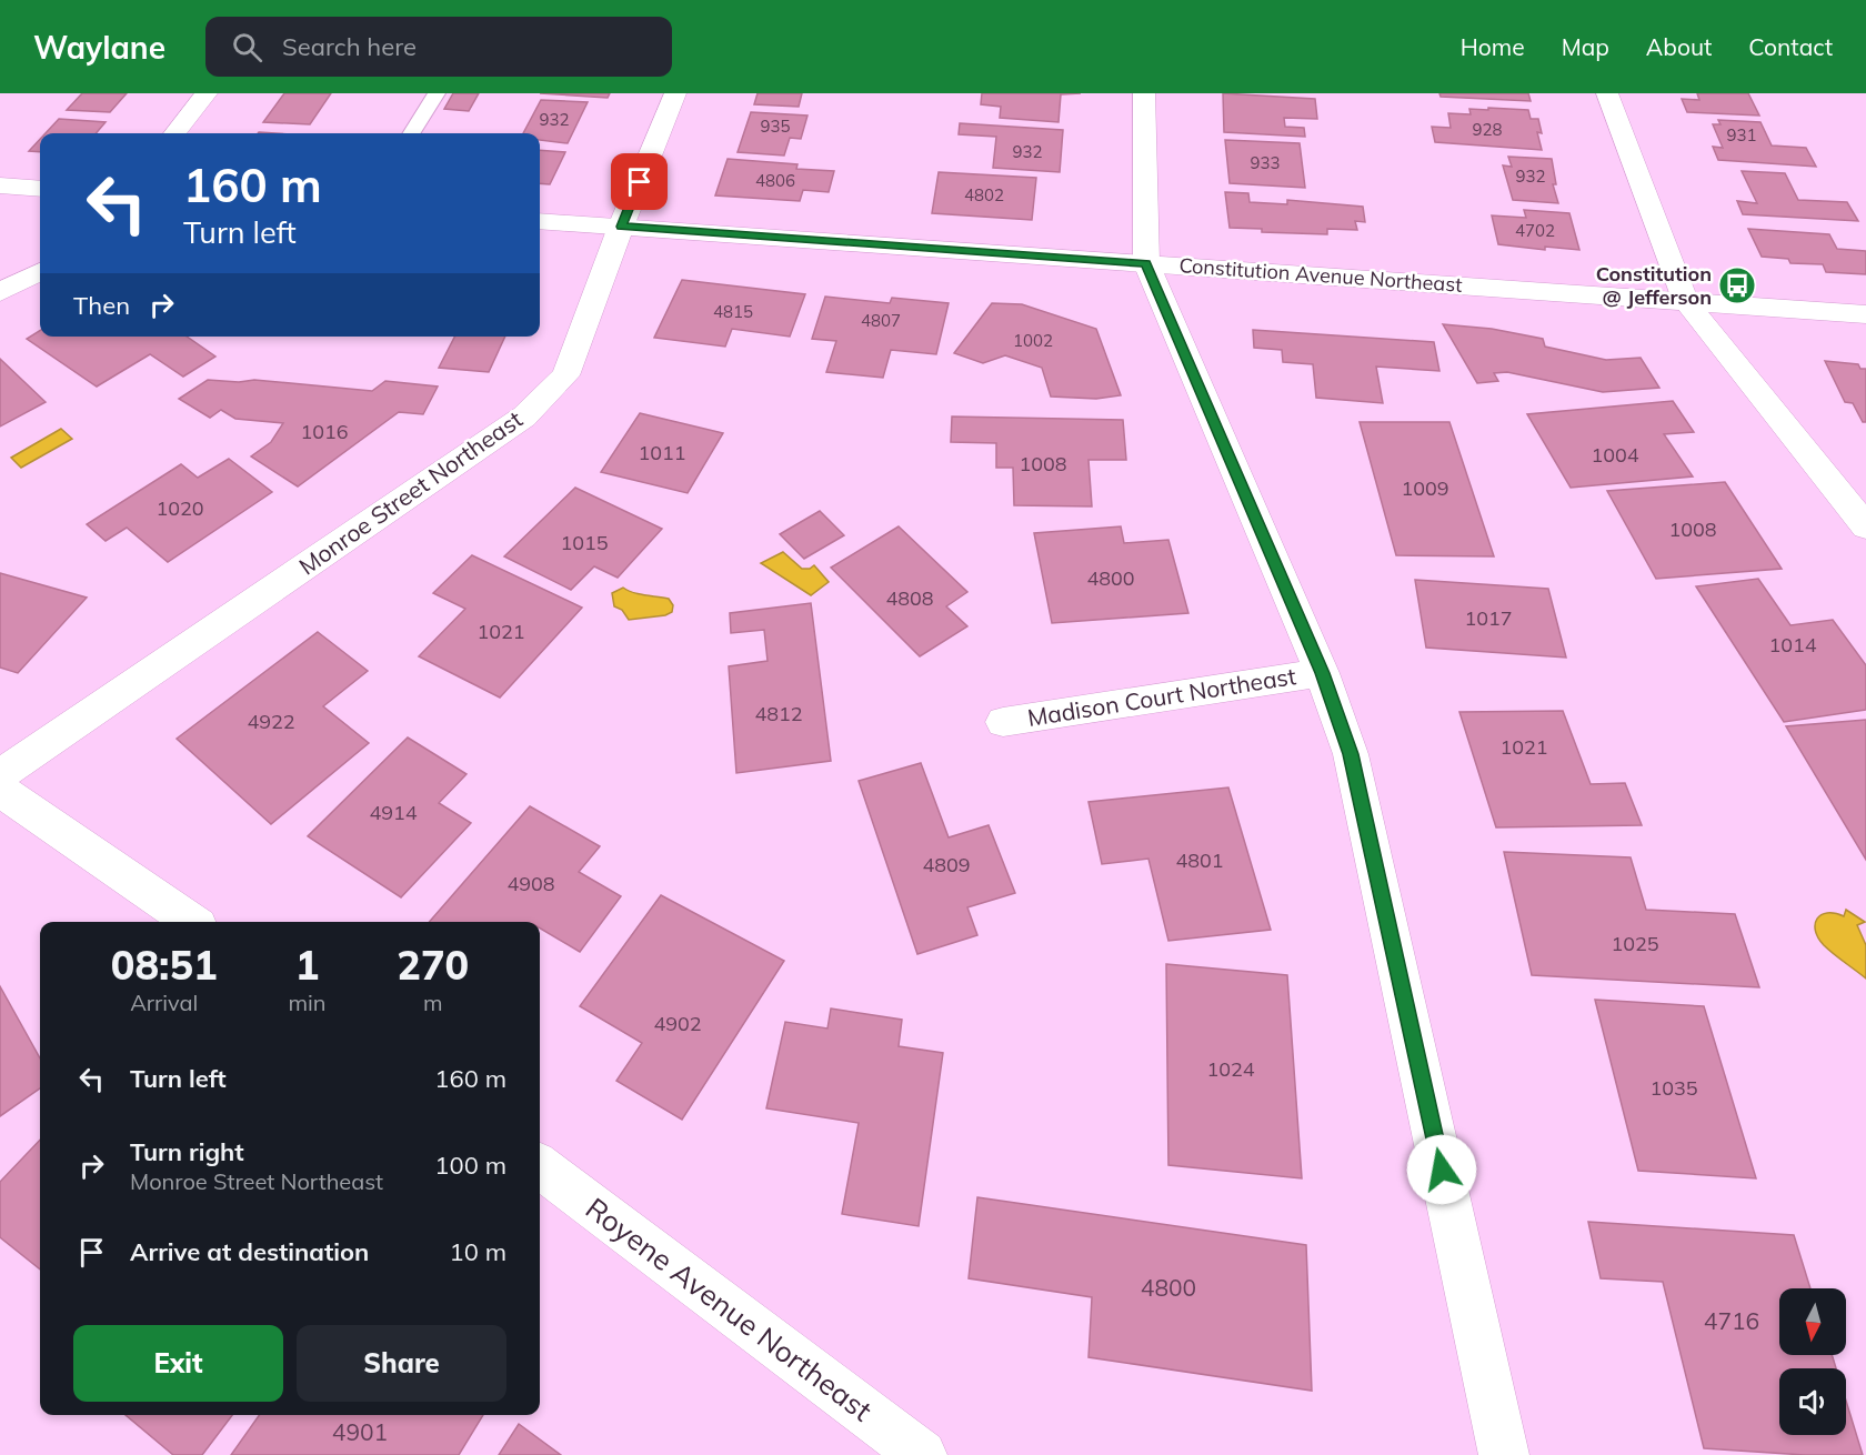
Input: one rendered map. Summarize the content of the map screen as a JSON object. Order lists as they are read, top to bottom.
{
  "streets": {
    "street": [
      "Constitution Avenue Northeast",
      "Monroe Street Northeast",
      "Madison Court Northeast",
      "Royene Avenue Northeast"
    ]
  },
  "crossings": [
    ["Constitution Avenue Northeast", "Monroe Street Northeast"]
  ],
  "places": {
    "bus stop": ["Constitution @ Jefferson"]
  },
  "house_numbers": [
    "932",
    "935",
    "928",
    "931",
    "932",
    "933",
    "932",
    "4806",
    "4802",
    "4702",
    "4815",
    "4807",
    "1002",
    "1016",
    "1011",
    "1004",
    "1008",
    "1009",
    "1020",
    "1008",
    "1015",
    "4800",
    "4808",
    "1017",
    "1021",
    "1014",
    "4812",
    "4922",
    "1021",
    "4914",
    "4801",
    "4809",
    "4908",
    "1025",
    "4902",
    "1024",
    "1035",
    "4800",
    "4716",
    "4901"
  ],
  "north": "bottom",
  "page": {
    "header": "Waylane",
    "search": "Search here",
    "nav": [
      "Home",
      "Map",
      "About",
      "Contact"
    ],
    "turn": ["160 m", "Turn left"],
    "then": "Then",
    "eta": [
      "08:51",
      "Arrival",
      "1",
      "min",
      "270",
      "m"
    ],
    "list": [
      {
        "name": "Turn left",
        "value": "160 m"
      },
      {
        "name": "Turn right",
        "note": "Monroe Street Northeast",
        "value": "100 m"
      },
      {
        "name": "Arrive at destination",
        "value": "10 m"
      }
    ],
    "buttons": ["Exit", "Share"]
  }
}
